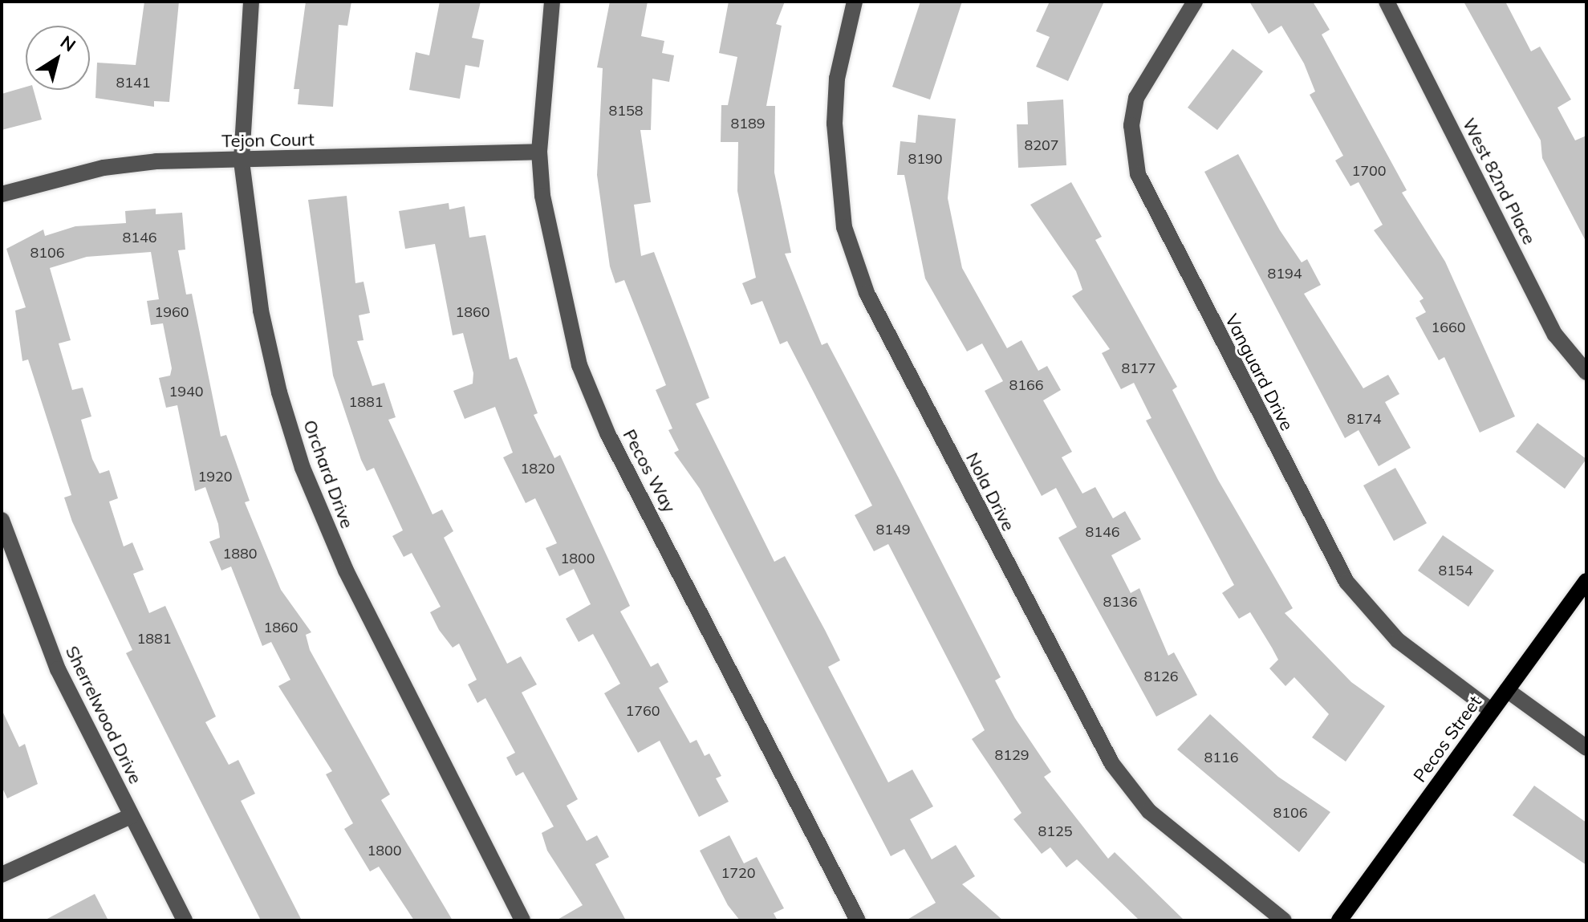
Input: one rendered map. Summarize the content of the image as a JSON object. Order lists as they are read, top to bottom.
{
  "streets": {
    "main road": ["Pecos Street"],
    "street": [
      "Tejon Court",
      "West 82nd Place",
      "Vanguard Drive",
      "Pecos Way",
      "Orchard Drive",
      "Nola Drive",
      "Sherrelwood Drive"
    ]
  },
  "crossings": [
    ["Tejon Court", "Pecos Way"],
    ["Tejon Court", "Orchard Drive"],
    ["Vanguard Drive", "Pecos Street"]
  ],
  "house_numbers": [
    "8141",
    "8158",
    "8189",
    "8207",
    "8190",
    "1700",
    "8146",
    "8106",
    "8194",
    "1960",
    "1860",
    "1660",
    "8177",
    "8166",
    "1940",
    "1881",
    "8174",
    "1820",
    "1920",
    "8149",
    "8146",
    "1880",
    "1800",
    "8154",
    "8136",
    "1860",
    "1881",
    "8126",
    "1760",
    "8129",
    "8116",
    "8106",
    "8125",
    "1800",
    "1720"
  ],
  "north": "top right"
}
